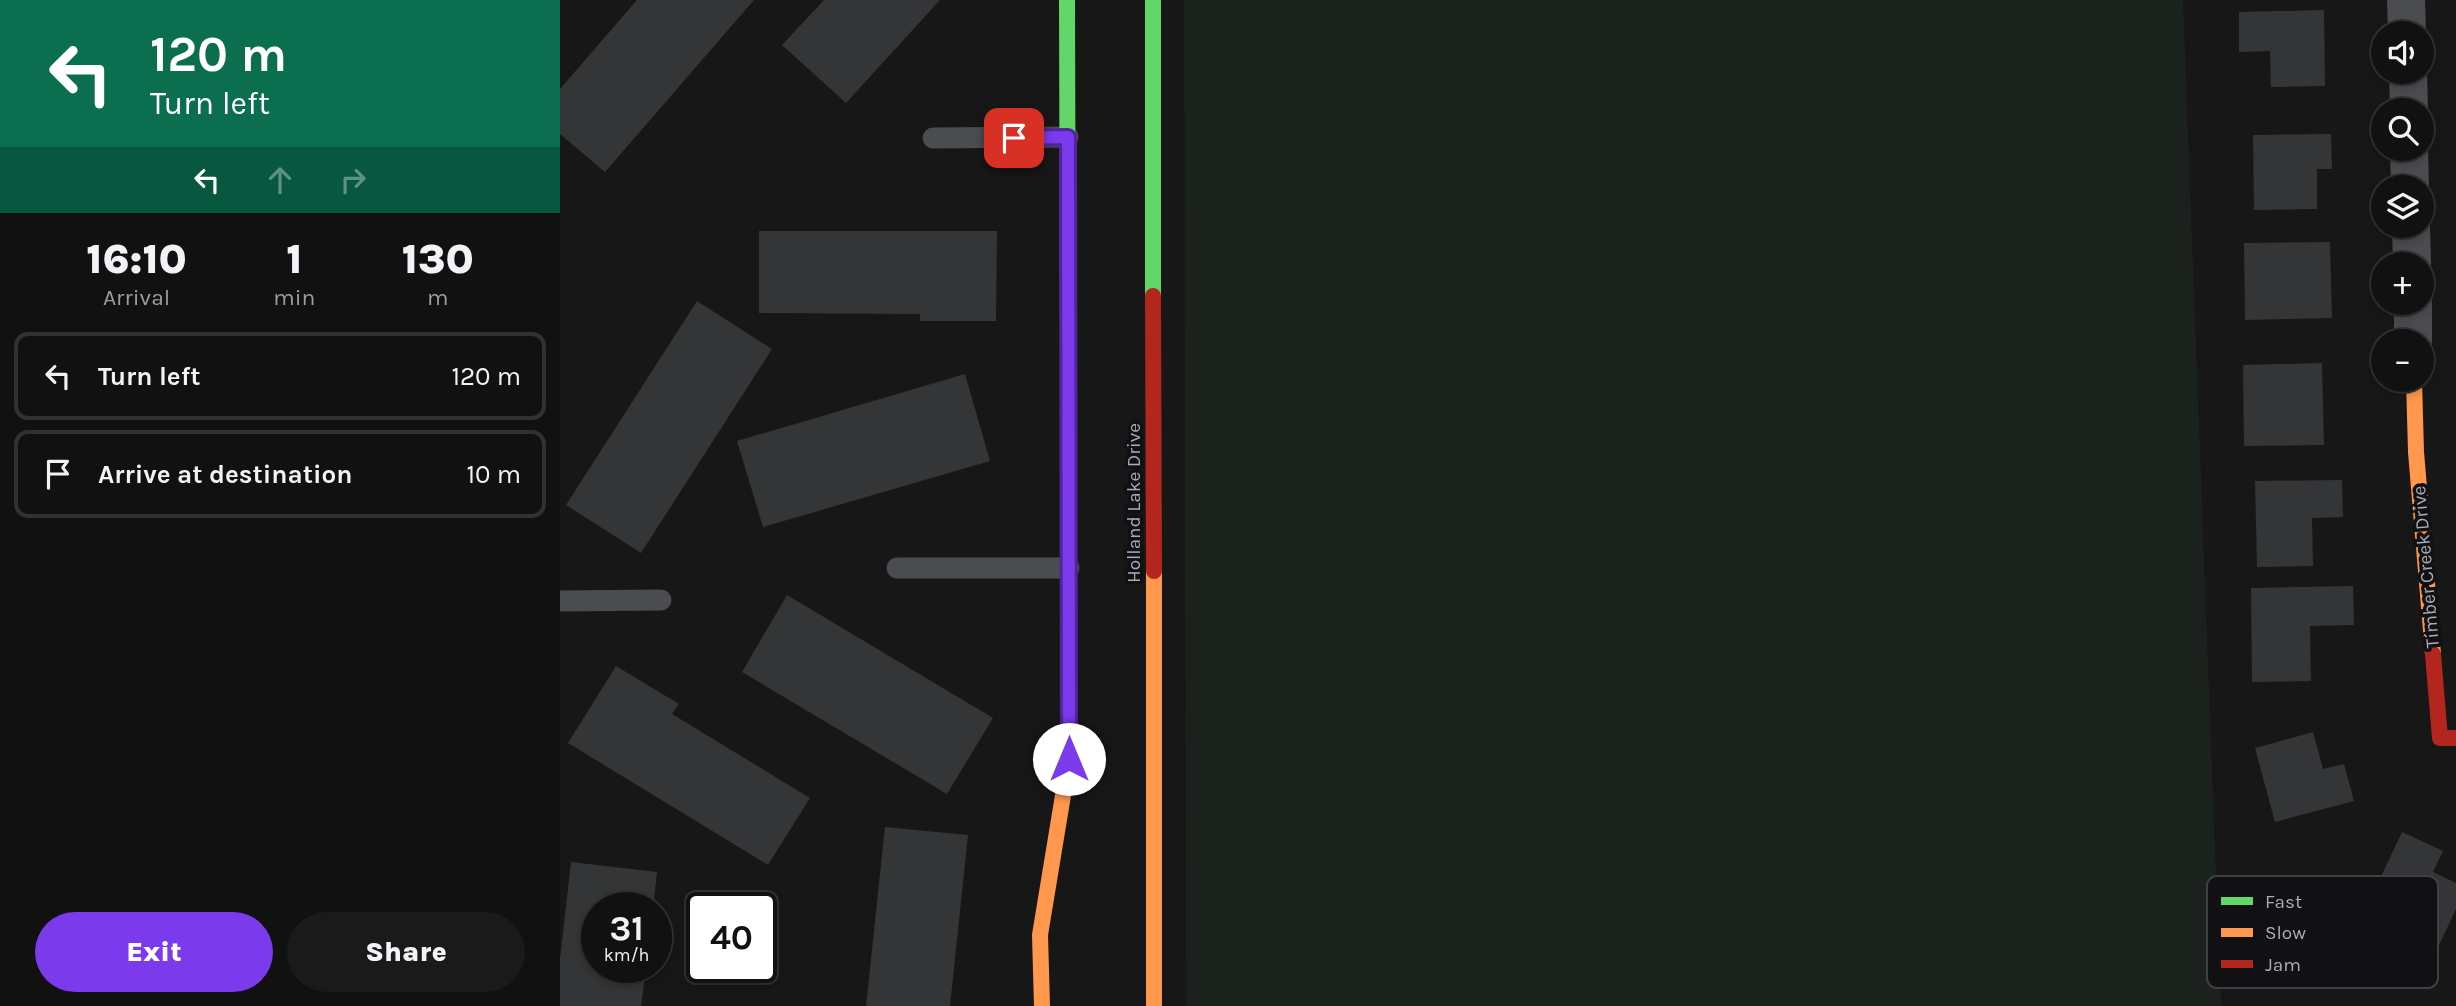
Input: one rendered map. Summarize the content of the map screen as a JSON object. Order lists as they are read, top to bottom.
{
  "streets": {
    "street": ["Holland Lake Drive", "Timber Creek Drive"]
  },
  "legend": ["Fast", "Slow", "Jam"],
  "page": {
    "turn": ["120 m", "Turn left"],
    "map_buttons": ["+", "−"],
    "eta": [
      "16:10",
      "Arrival",
      "1",
      "min",
      "130",
      "m"
    ],
    "list": [
      {
        "name": "Turn left",
        "value": "120 m"
      },
      {
        "name": "Arrive at destination",
        "value": "10 m"
      }
    ],
    "speed": "31 km/h",
    "limit": "40",
    "buttons": ["Exit", "Share"]
  }
}
